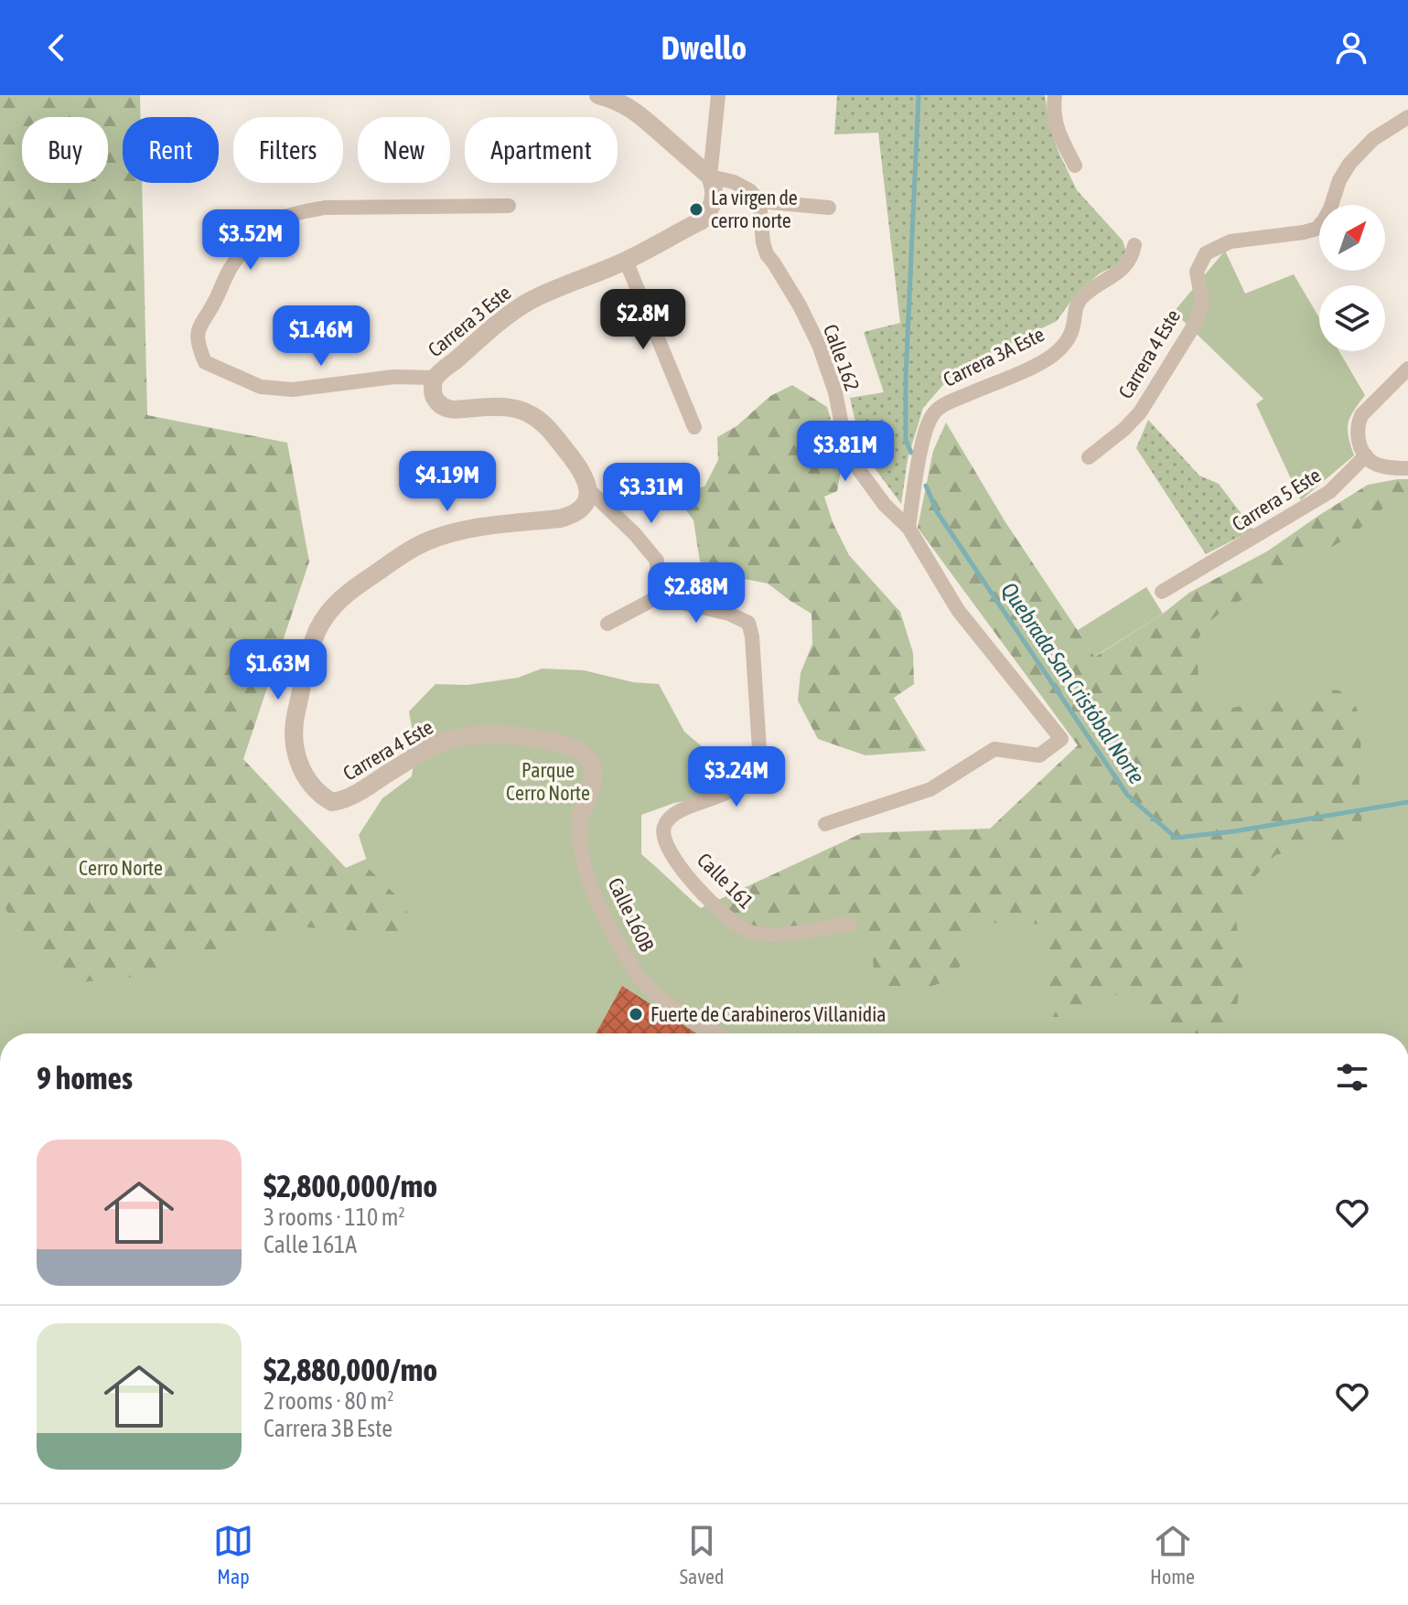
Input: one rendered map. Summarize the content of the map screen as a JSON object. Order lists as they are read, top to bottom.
{
  "streets": {
    "street": [
      "Carrera 3 Este",
      "Carrera 4 Este",
      "Carrera 3A Este",
      "Calle 162",
      "Carrera 5 Este",
      "Calle 161",
      "Calle 160B"
    ]
  },
  "crossings": [
    ["Carrera 4 Este", "Calle 160B"],
    ["Carrera 3A Este", "Calle 162"]
  ],
  "water": ["Quebrada San Cristóbal Norte"],
  "parks": ["Parque Cerro Norte", "Cerro Norte"],
  "places": ["La virgen de cerro norte", "Fuerte de Carabineros Villanidia"],
  "north": "top right",
  "page": {
    "header": "Dwello",
    "chip": [
      "Buy",
      "Rent",
      "Filters",
      "New",
      "Apartment"
    ],
    "price": [
      "$3.52M",
      "$2.8M",
      "$1.46M",
      "$3.81M",
      "$4.19M",
      "$3.31M",
      "$2.88M",
      "$1.63M",
      "$3.24M"
    ],
    "heading": "9 homes",
    "list": [
      {
        "name": "$2,800,000/mo",
        "note": "3 rooms · 110 m² · Calle 161A"
      },
      {
        "name": "$2,880,000/mo",
        "note": "2 rooms · 80 m² · Carrera 3B Este"
      }
    ],
    "tabs": ["Map", "Saved", "Home"]
  }
}
